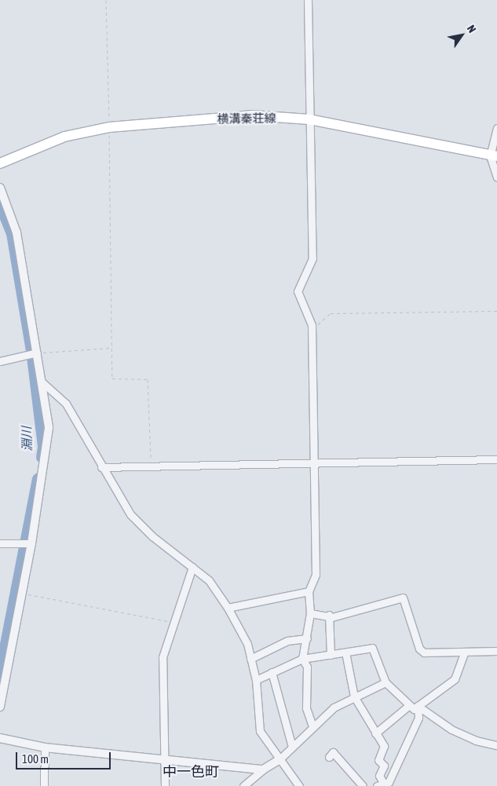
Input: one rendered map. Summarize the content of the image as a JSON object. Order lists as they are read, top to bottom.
{
  "streets": {
    "main road": ["横溝秦荘線"]
  },
  "districts": ["中一色町"],
  "water": ["淵川"],
  "scale_bar": "100 m",
  "north": "top right"
}
